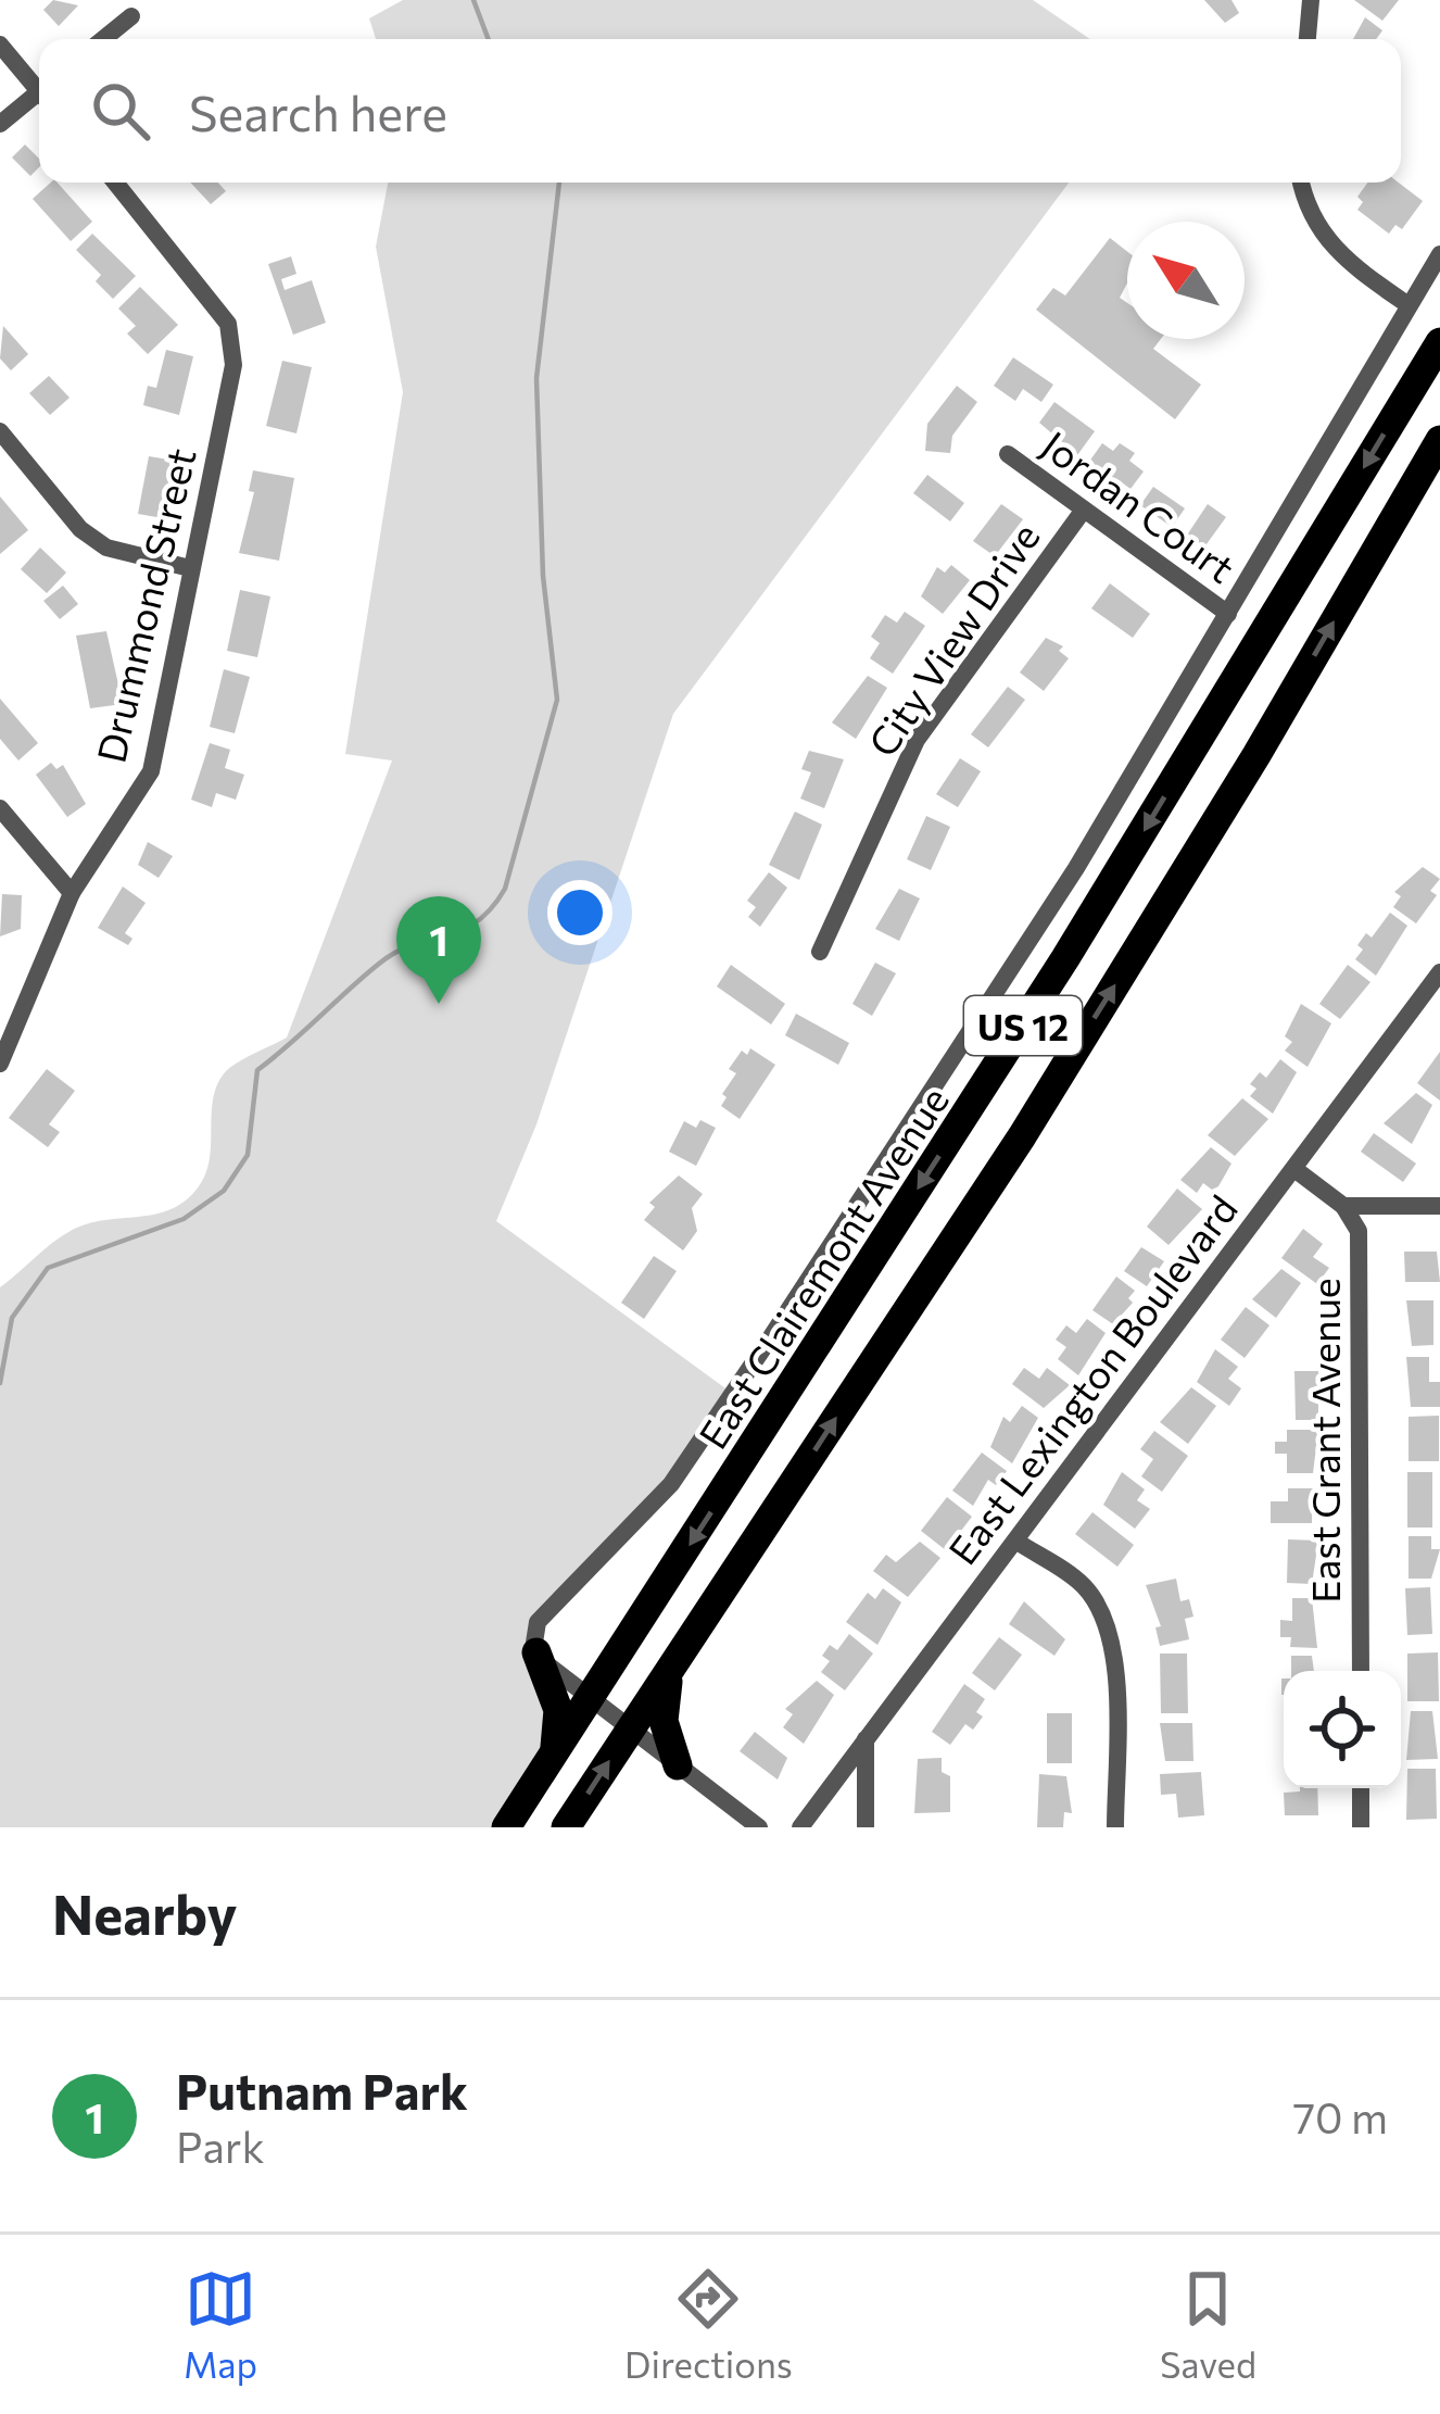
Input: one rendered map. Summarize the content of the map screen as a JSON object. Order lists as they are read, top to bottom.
{
  "streets": {
    "main road": ["US 12", "East Clairemont Avenue"],
    "street": [
      "Jordan Court",
      "Drummond Street",
      "City View Drive",
      "East Lexington Boulevard",
      "East Grant Avenue"
    ]
  },
  "crossings": [
    ["Jordan Court", "City View Drive"]
  ],
  "north": "top left",
  "page": {
    "search": "Search here",
    "pins": "1",
    "heading": "Nearby",
    "list": [
      {
        "mark": "1",
        "name": "Putnam Park",
        "note": "Park",
        "value": "70 m"
      }
    ],
    "nav": ["Map", "Directions", "Saved"]
  }
}
